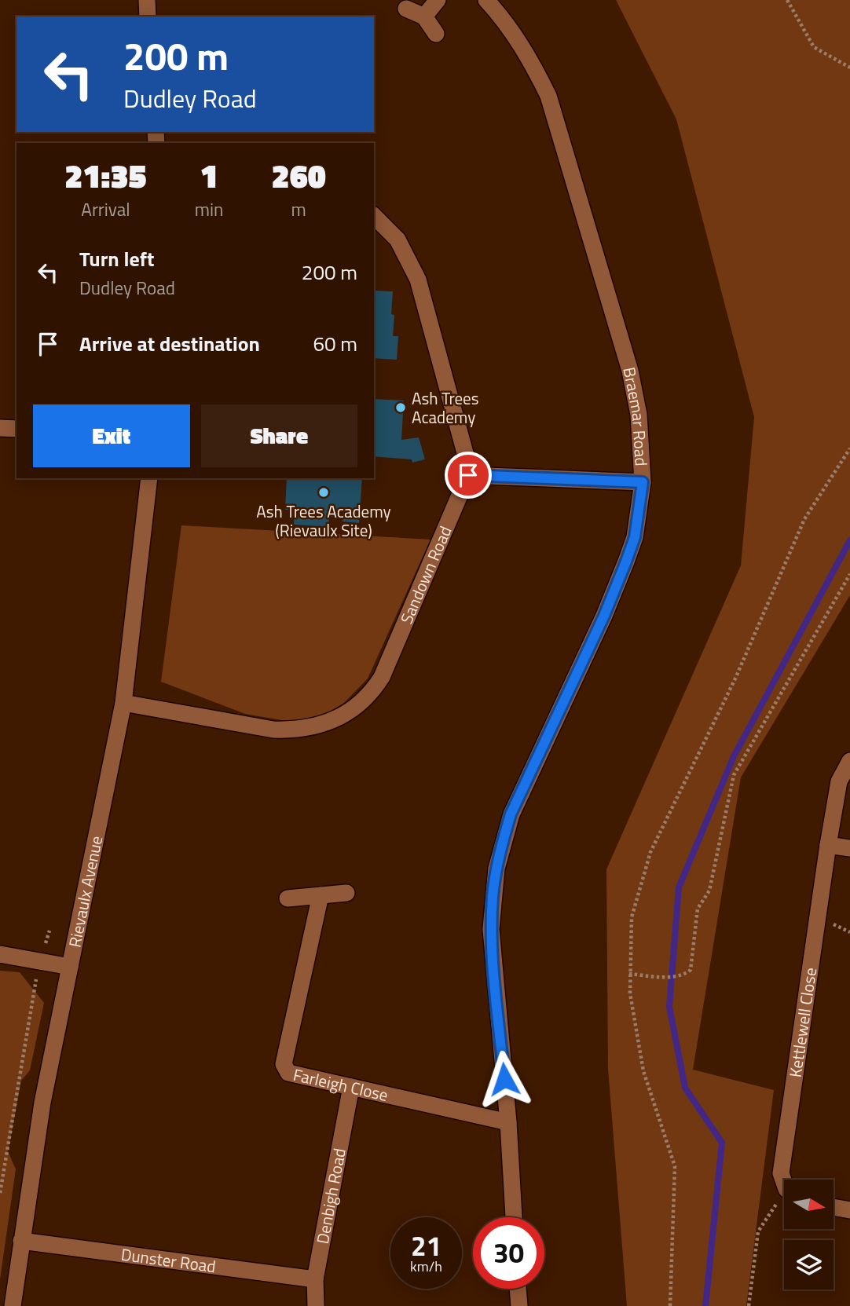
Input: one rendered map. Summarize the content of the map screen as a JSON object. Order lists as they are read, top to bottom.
{
  "streets": {
    "street": [
      "Braemar Road",
      "Sandown Road",
      "Rievaulx Avenue",
      "Kettlewell Close",
      "Farleigh Close",
      "Denbigh Road",
      "Dunster Road"
    ]
  },
  "crossings": [
    ["Braemar Road", "Farleigh Close"],
    ["Sandown Road", "Rievaulx Avenue"],
    ["Rievaulx Avenue", "Dunster Road"],
    ["Farleigh Close", "Denbigh Road"],
    ["Denbigh Road", "Dunster Road"]
  ],
  "places": ["Ash Trees Academy", "Ash Trees Academy (Rievaulx Site)"],
  "north": "right",
  "page": {
    "turn": ["200 m", "Dudley Road"],
    "eta": [
      "21:35",
      "Arrival",
      "1",
      "min",
      "260",
      "m"
    ],
    "list": [
      {
        "name": "Turn left",
        "note": "Dudley Road",
        "value": "200 m"
      },
      {
        "name": "Arrive at destination",
        "value": "60 m"
      }
    ],
    "buttons": ["Exit", "Share"],
    "speed": "21 km/h",
    "limit": "30"
  }
}
